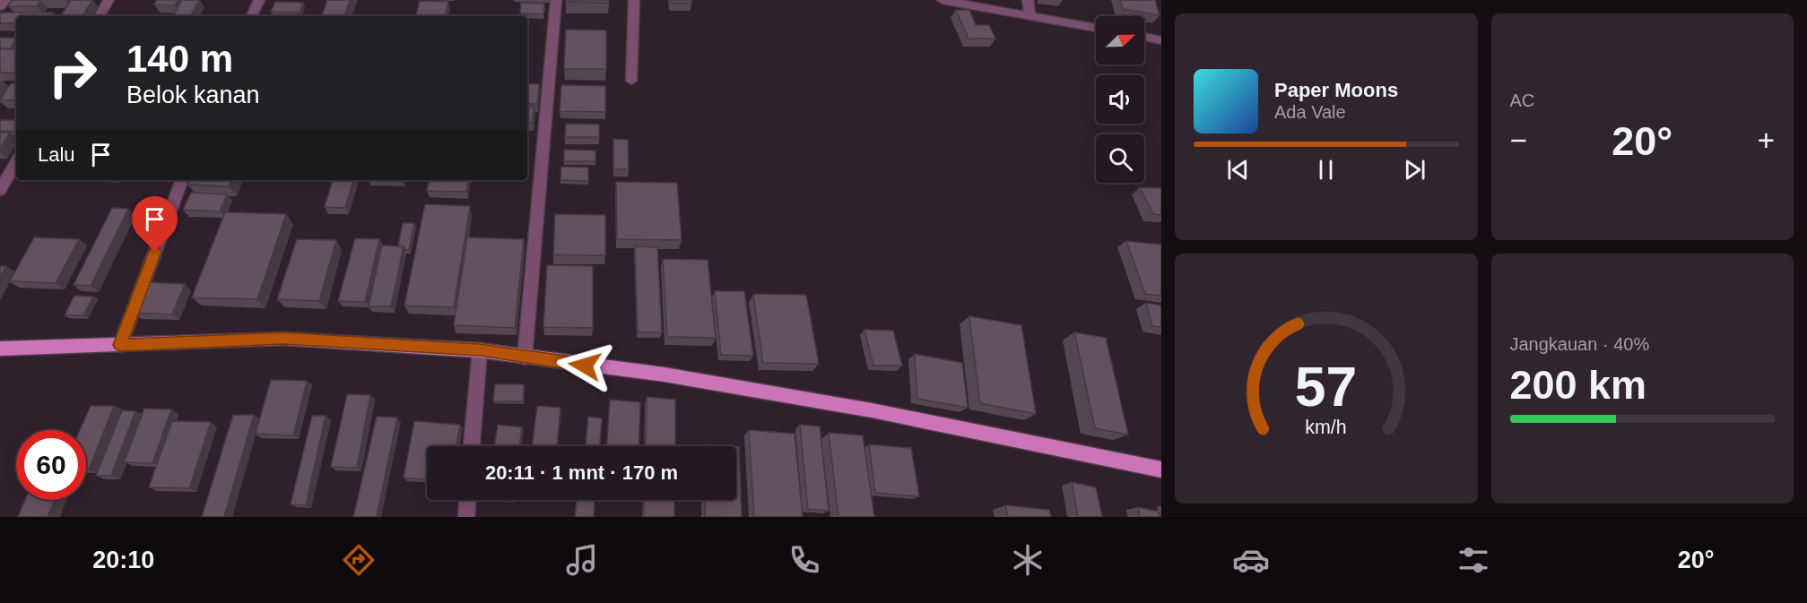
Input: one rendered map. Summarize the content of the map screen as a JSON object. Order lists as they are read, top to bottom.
{
  "north": "top right",
  "page": {
    "tile": [
      "AC",
      ["Jangkauan · 40%", "200 km"]
    ],
    "turn": ["140 m", "Belok kanan"],
    "song": ["Paper Moons", "Ada Vale"],
    "heat": ["−", "20°", "+"],
    "then": "Lalu",
    "limit": "60",
    "trip": "20:11 · 1 mnt · 170 m",
    "tabs": ["20:10", "20°"],
    "gauge": ["57", "km/h"]
  }
}
